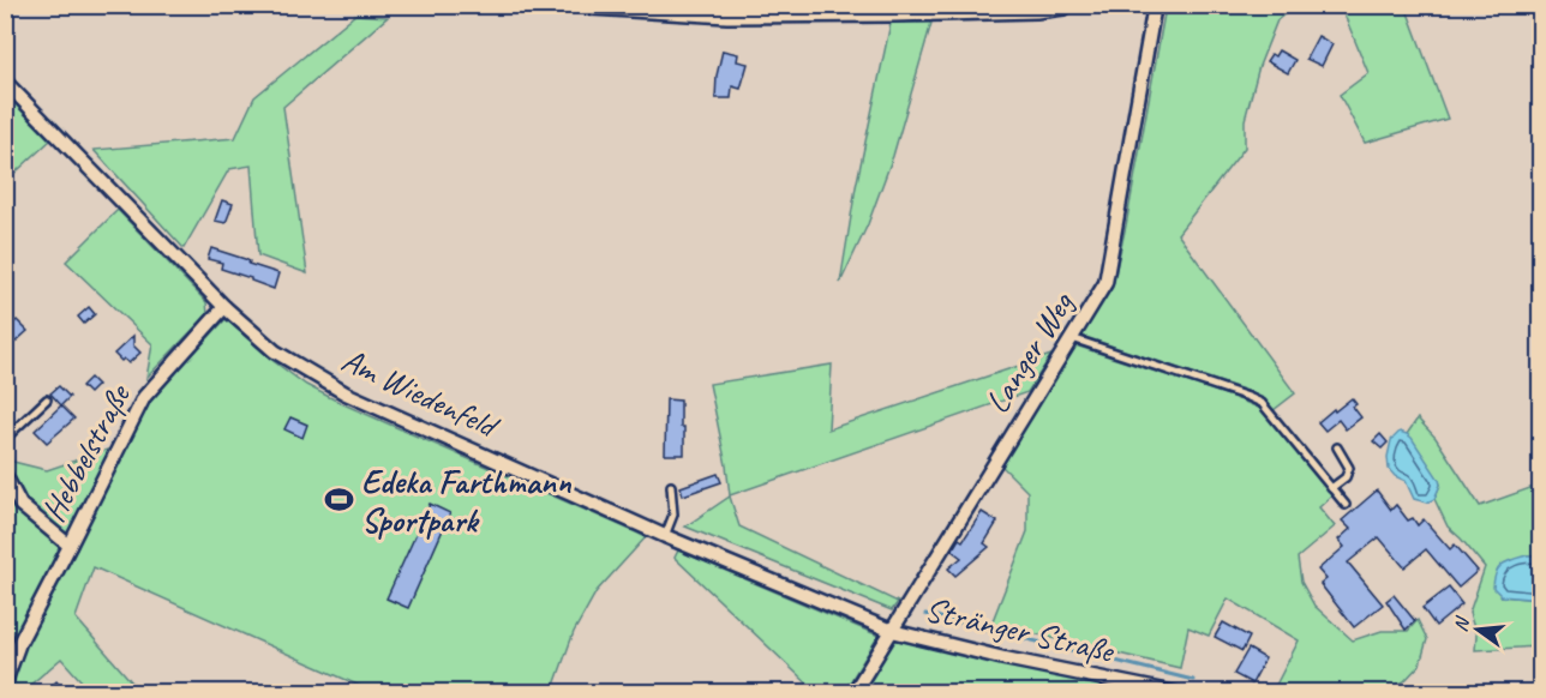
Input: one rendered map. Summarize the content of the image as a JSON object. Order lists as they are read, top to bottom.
{
  "streets": {
    "street": [
      "Langer Weg",
      "Am Wiedenfeld",
      "Hebbelstraße",
      "Stränger Straße"
    ]
  },
  "crossings": [
    ["Langer Weg", "Am Wiedenfeld"],
    ["Langer Weg", "Stränger Straße"],
    ["Am Wiedenfeld", "Hebbelstraße"],
    ["Am Wiedenfeld", "Stränger Straße"]
  ],
  "places": {
    "sports": ["Edeka Farthmann Sportpark"]
  },
  "north": "left"
}
